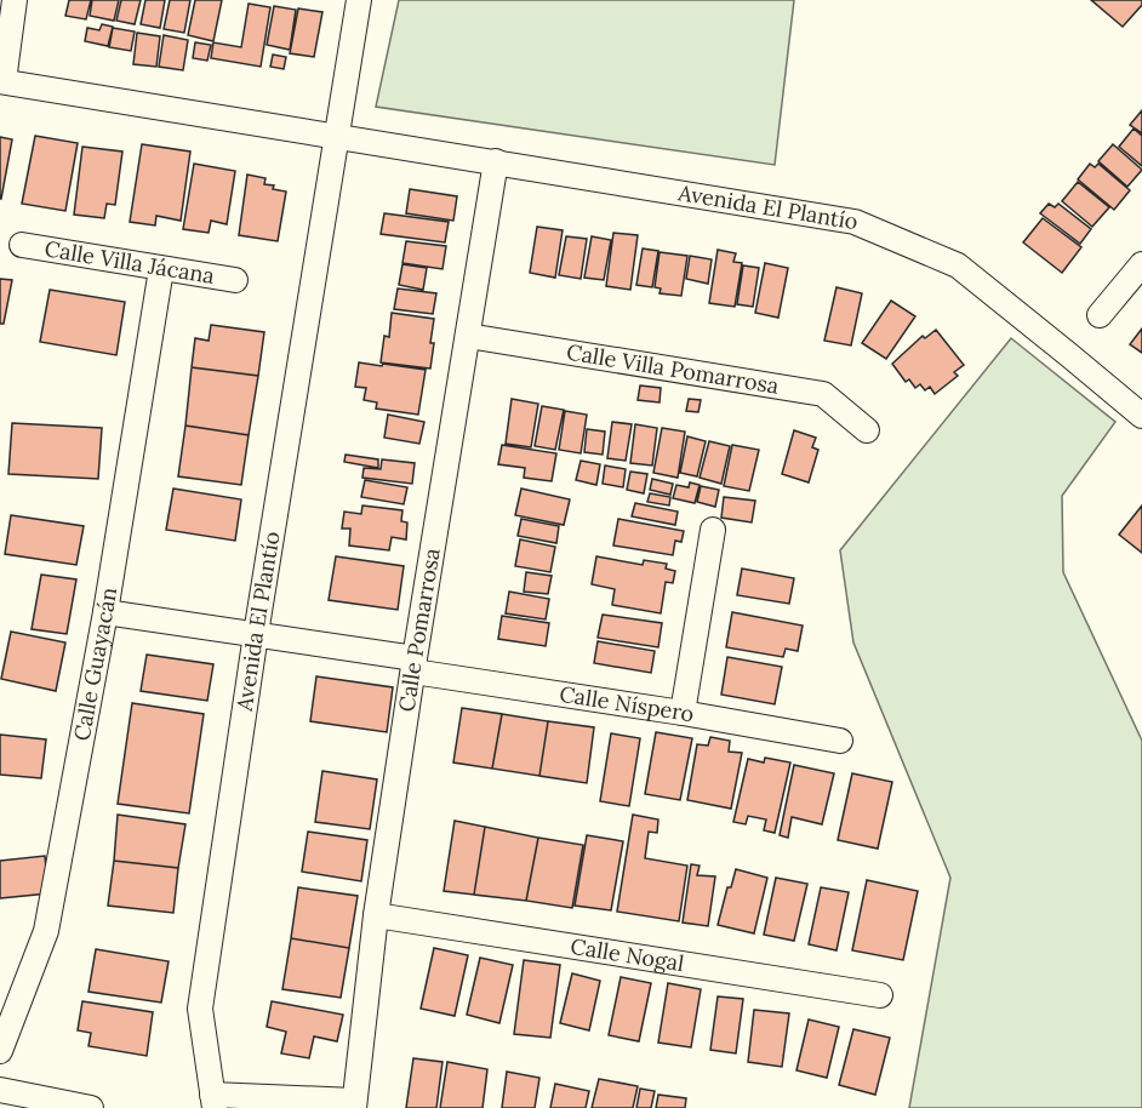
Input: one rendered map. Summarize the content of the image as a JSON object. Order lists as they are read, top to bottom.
{
  "streets": {
    "street": [
      "Avenida El Plantío",
      "Calle Villa Jácana",
      "Calle Villa Pomarrosa",
      "Calle Pomarrosa",
      "Calle Guayacán",
      "Calle Níspero",
      "Calle Nogal"
    ]
  },
  "crossings": [
    ["Avenida El Plantío", "Calle Pomarrosa"],
    ["Avenida El Plantío", "Calle Níspero"],
    ["Calle Villa Jácana", "Calle Guayacán"],
    ["Calle Villa Pomarrosa", "Calle Pomarrosa"],
    ["Calle Pomarrosa", "Calle Níspero"],
    ["Calle Pomarrosa", "Calle Nogal"],
    ["Calle Guayacán", "Calle Níspero"]
  ]
}
